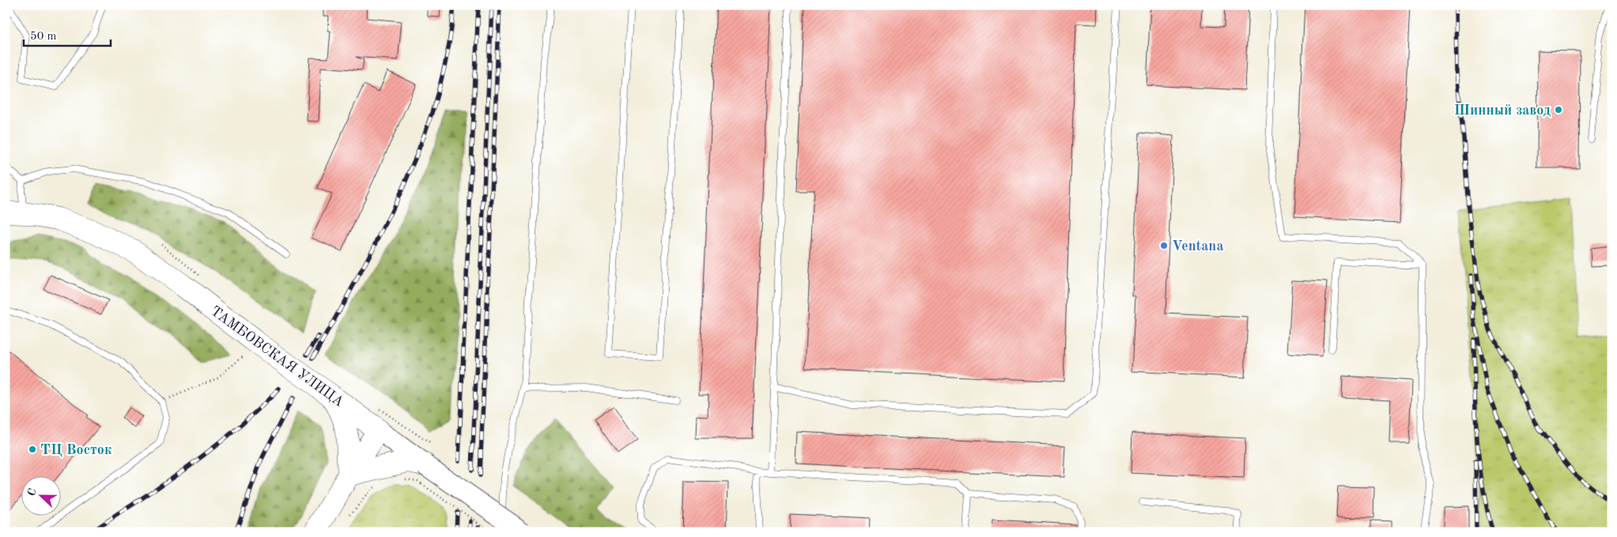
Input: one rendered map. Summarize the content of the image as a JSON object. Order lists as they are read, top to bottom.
{
  "streets": {
    "highway": ["ТАМБОВСКАЯ УЛИЦА"]
  },
  "places": ["Шинный завод", "Ventana", "ТЦ Восток"],
  "scale_bar": "50 m",
  "north": "left"
}
